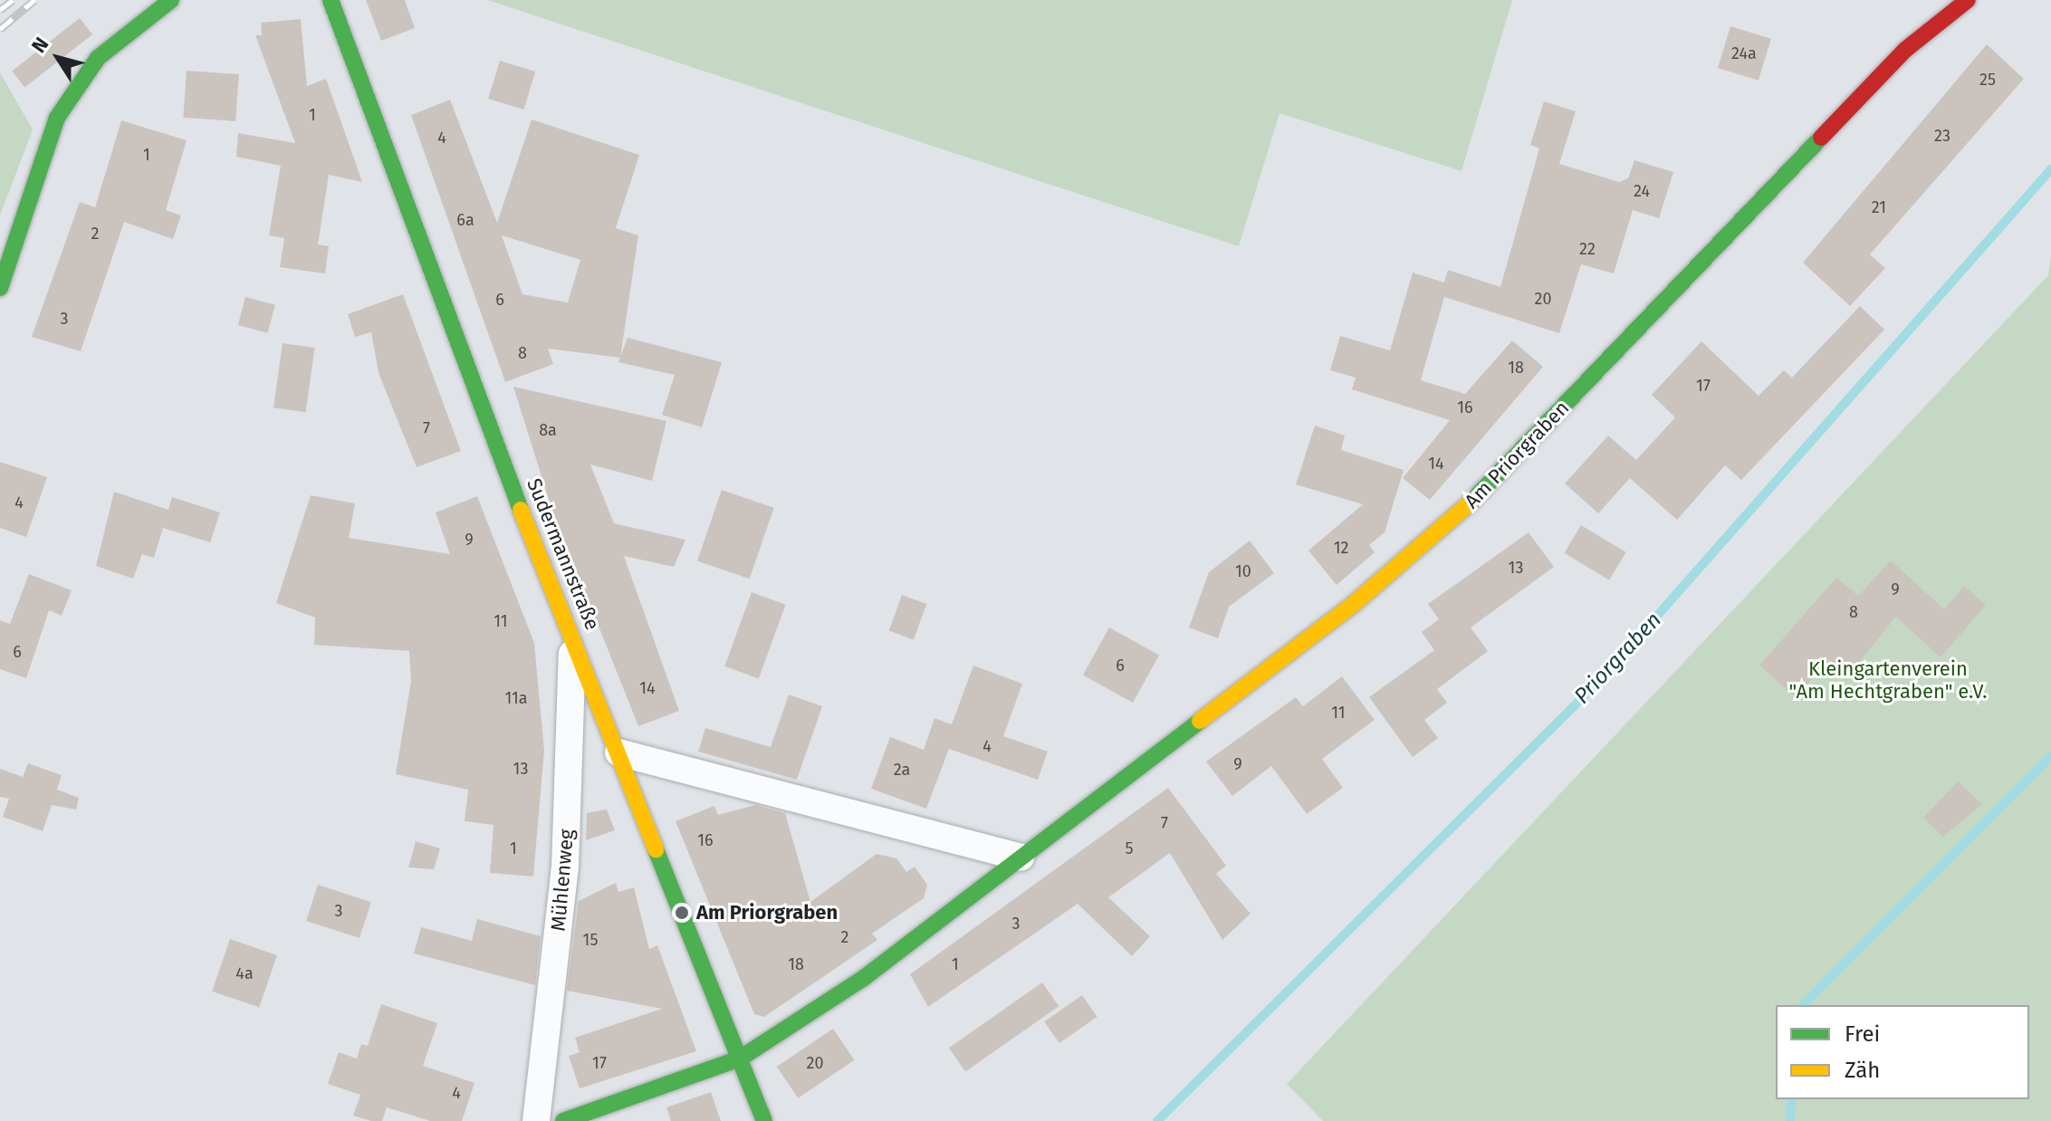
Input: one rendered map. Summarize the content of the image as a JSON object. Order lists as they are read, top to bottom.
{
  "streets": {
    "street": ["Am Priorgraben", "Sudermannstraße", "Mühlenweg"]
  },
  "crossings": [
    ["Am Priorgraben", "Sudermannstraße"],
    ["Sudermannstraße", "Mühlenweg"]
  ],
  "water": ["Priorgraben"],
  "parks": ["Kleingartenverein \"Am Hechtgraben\" e.V."],
  "places": ["Am Priorgraben"],
  "house_numbers": [
    "24a",
    "25",
    "1",
    "23",
    "4",
    "1",
    "24",
    "21",
    "6a",
    "2",
    "22",
    "20",
    "6",
    "3",
    "8",
    "18",
    "17",
    "16",
    "7",
    "8a",
    "14",
    "4",
    "9",
    "12",
    "13",
    "10",
    "9",
    "8",
    "11",
    "6",
    "6",
    "14",
    "11a",
    "11",
    "4",
    "9",
    "13",
    "2a",
    "7",
    "16",
    "1",
    "5",
    "3",
    "3",
    "2",
    "15",
    "18",
    "1",
    "4a",
    "17",
    "20",
    "4"
  ],
  "legend": ["Frei", "Zäh"],
  "north": "top left"
}
